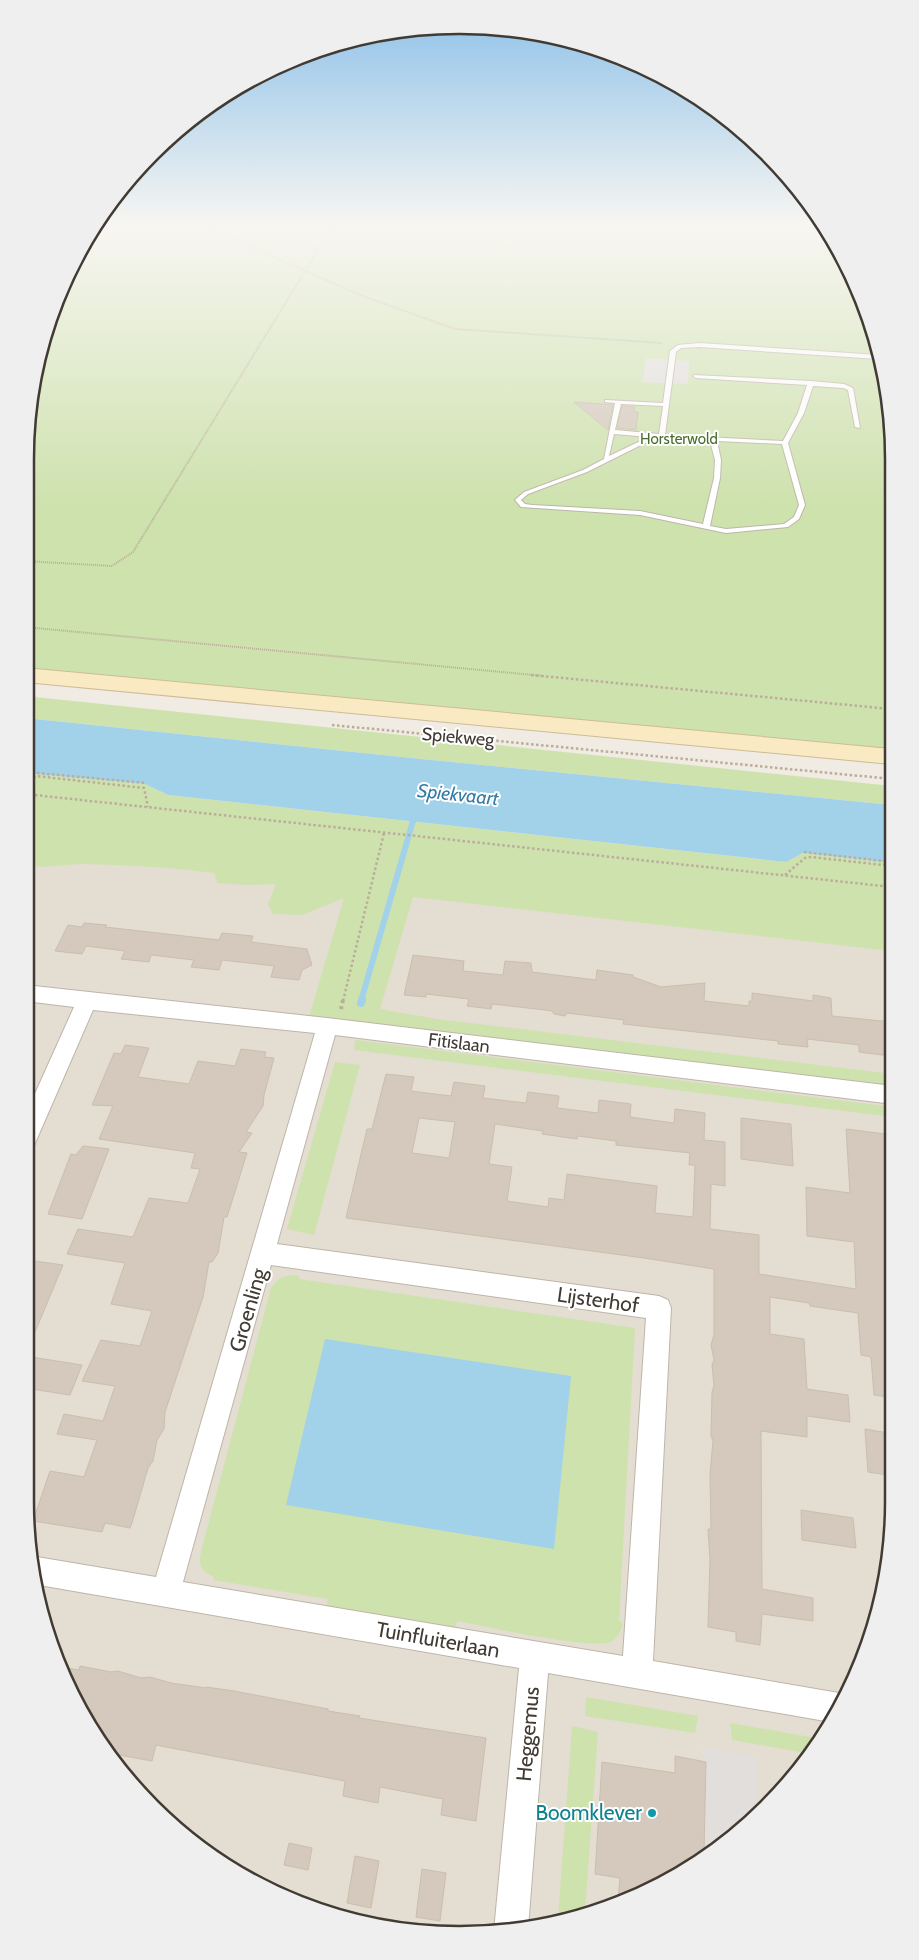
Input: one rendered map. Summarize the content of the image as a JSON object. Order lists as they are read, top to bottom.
{
  "streets": {
    "main road": ["Spiekweg"],
    "street": [
      "Fitislaan",
      "Lijsterhof",
      "Groenling",
      "Tuinfluiterlaan",
      "Heggemus"
    ]
  },
  "crossings": [
    ["Fitislaan", "Groenling"],
    ["Lijsterhof", "Groenling"],
    ["Lijsterhof", "Tuinfluiterlaan"],
    ["Groenling", "Tuinfluiterlaan"],
    ["Tuinfluiterlaan", "Heggemus"]
  ],
  "water": ["Spiekvaart"],
  "parks": ["Horsterwold"],
  "places": ["Boomklever"]
}
